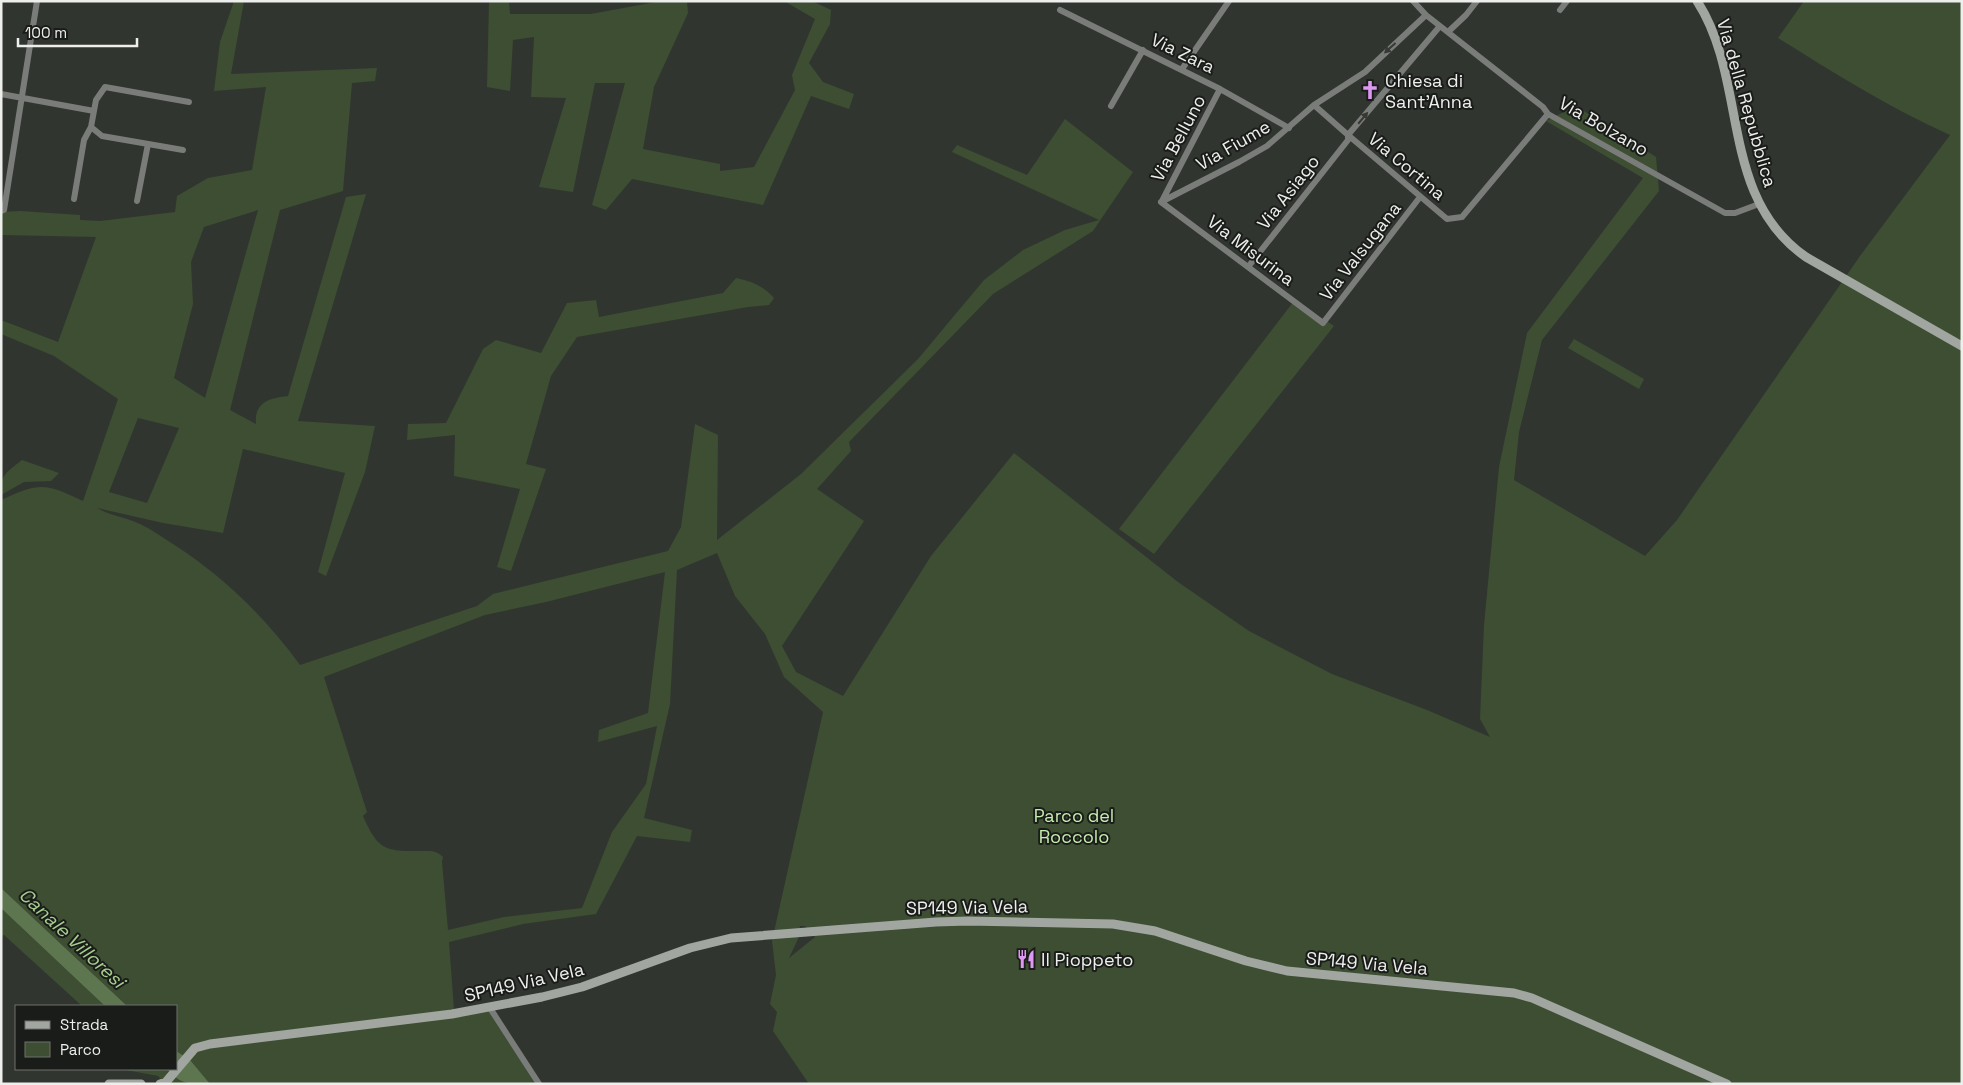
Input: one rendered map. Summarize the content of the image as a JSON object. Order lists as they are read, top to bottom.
{
  "streets": {
    "street": [
      "Via Zara",
      "Via della Repubblica",
      "Via Bolzano",
      "Via Belluno",
      "Via Fiume",
      "Via Cortina",
      "Via Asiago",
      "Via Misurina",
      "Via Valsugana",
      "SP149 Via Vela"
    ]
  },
  "crossings": [
    ["Via Zara", "Via Belluno"],
    ["Via Zara", "Via Fiume"],
    ["Via della Repubblica", "Via Bolzano"],
    ["Via Bolzano", "Via Fiume"],
    ["Via Bolzano", "Via Cortina"],
    ["Via Bolzano", "Via Asiago"],
    ["Via Belluno", "Via Fiume"],
    ["Via Belluno", "Via Misurina"],
    ["Via Fiume", "Via Cortina"],
    ["Via Fiume", "Via Misurina"],
    ["Via Cortina", "Via Asiago"],
    ["Via Cortina", "Via Valsugana"],
    ["Via Asiago", "Via Misurina"],
    ["Via Misurina", "Via Valsugana"]
  ],
  "one_way": ["Via Fiume", "Via Asiago"],
  "water": ["Canale Villoresi"],
  "parks": ["Parco del Roccolo"],
  "places": {
    "church": ["Chiesa di Sant'Anna"],
    "restaurant": ["Il Pioppeto"]
  },
  "legend": ["Strada", "Parco"],
  "scale_bar": "100 m"
}
